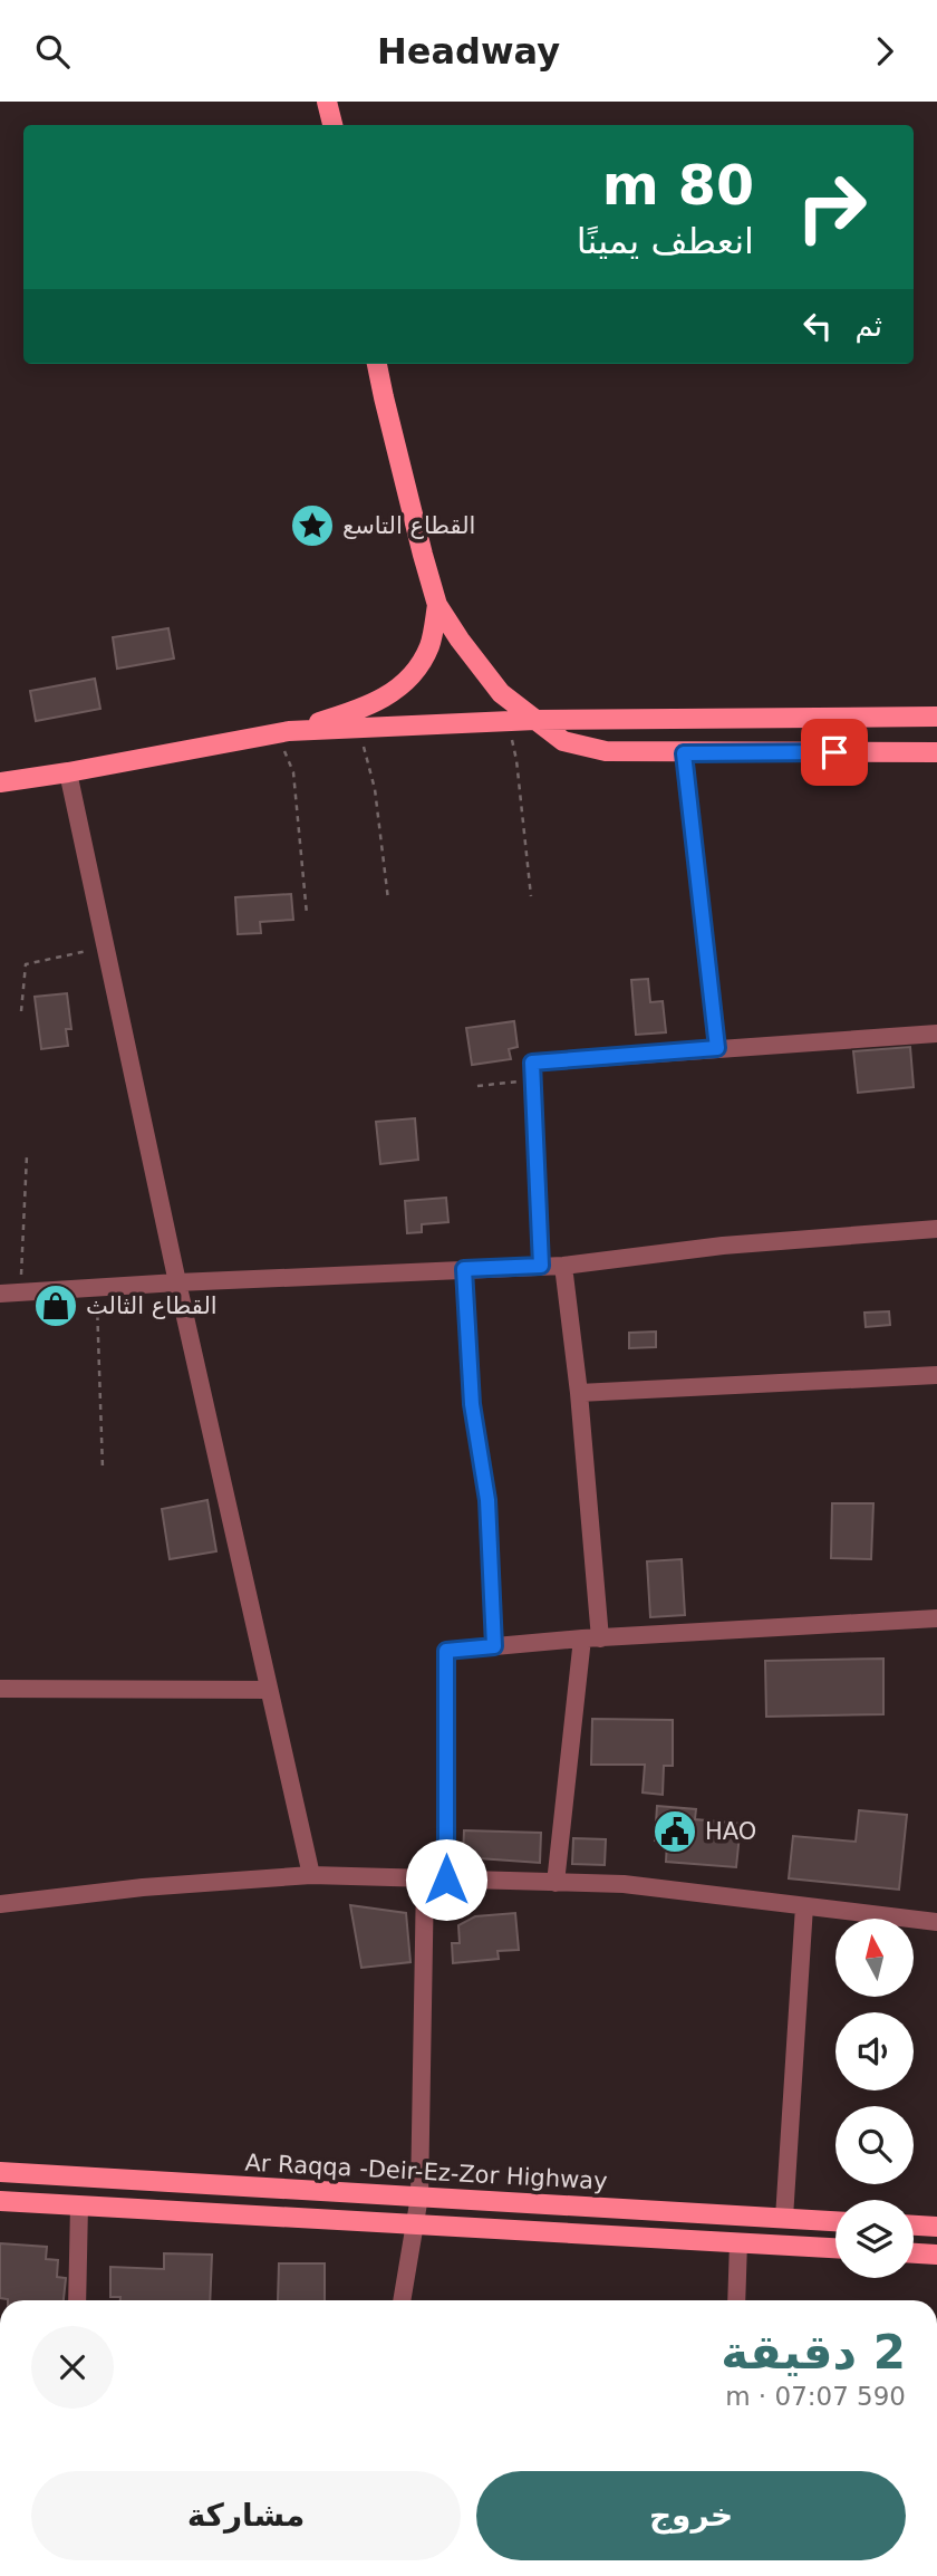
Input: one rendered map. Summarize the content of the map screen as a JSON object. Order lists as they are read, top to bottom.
{
  "streets": {
    "main road": ["Ar Raqqa -Deir-Ez-Zor Highway"]
  },
  "places": {
    "place": ["القطاع التاسع"],
    "shop": ["القطاع الثالث"],
    "public building": ["HAO"]
  },
  "north": "top",
  "page": {
    "header": "Headway",
    "turn": ["80 m", "انعطف يمينًا"],
    "then": "ثم",
    "heading": ["2 دقيقة", "590 m · 07:07"],
    "buttons": ["خروج", "مشاركة"]
  }
}
